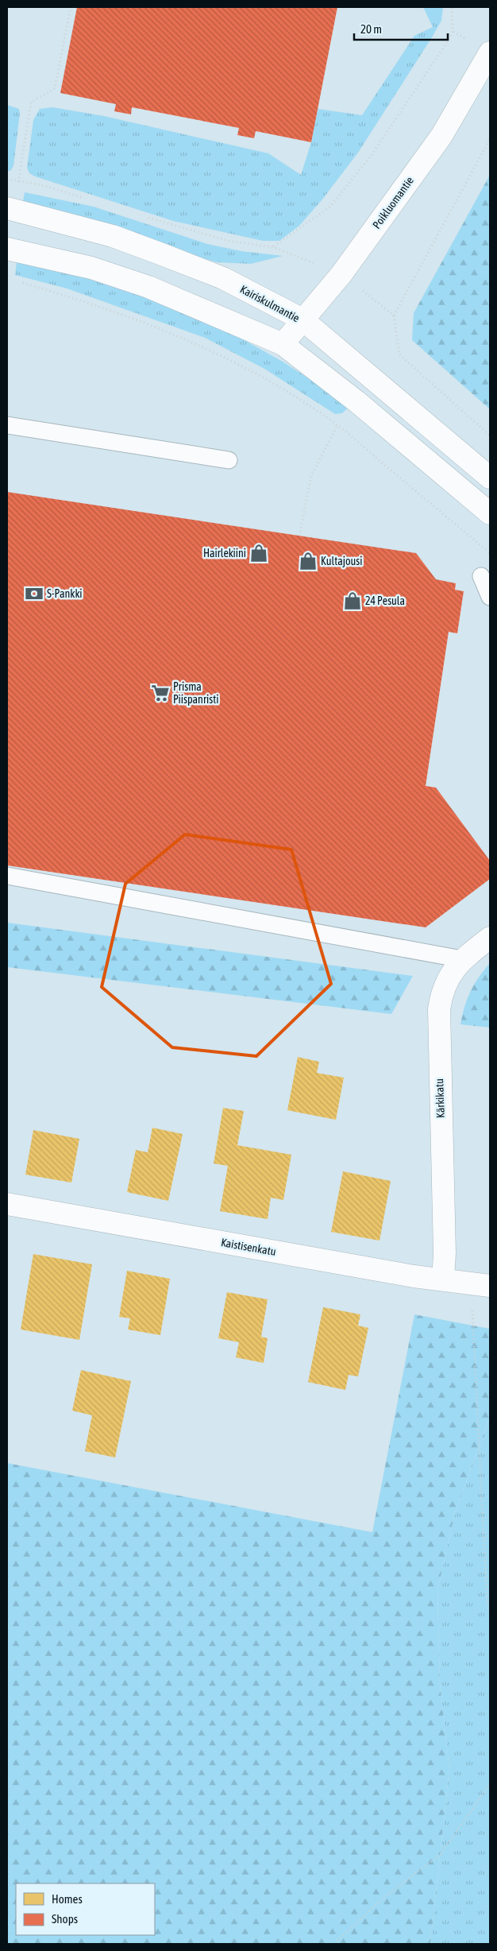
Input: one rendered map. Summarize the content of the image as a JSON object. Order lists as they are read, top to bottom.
{
  "streets": {
    "street": [
      "Poikluomantie",
      "Kairiskulmantie",
      "Kärkikatu",
      "Kaistisenkatu"
    ]
  },
  "crossings": [
    ["Poikluomantie", "Kairiskulmantie"],
    ["Kärkikatu", "Kaistisenkatu"]
  ],
  "places": {
    "shop": ["Hairlekiini", "Kultajousi", "24 Pesula"],
    "bank": ["S-Pankki"],
    "supermarket": ["Prisma Piispanristi"]
  },
  "legend": ["Homes", "Shops"],
  "scale_bar": "20 m"
}
